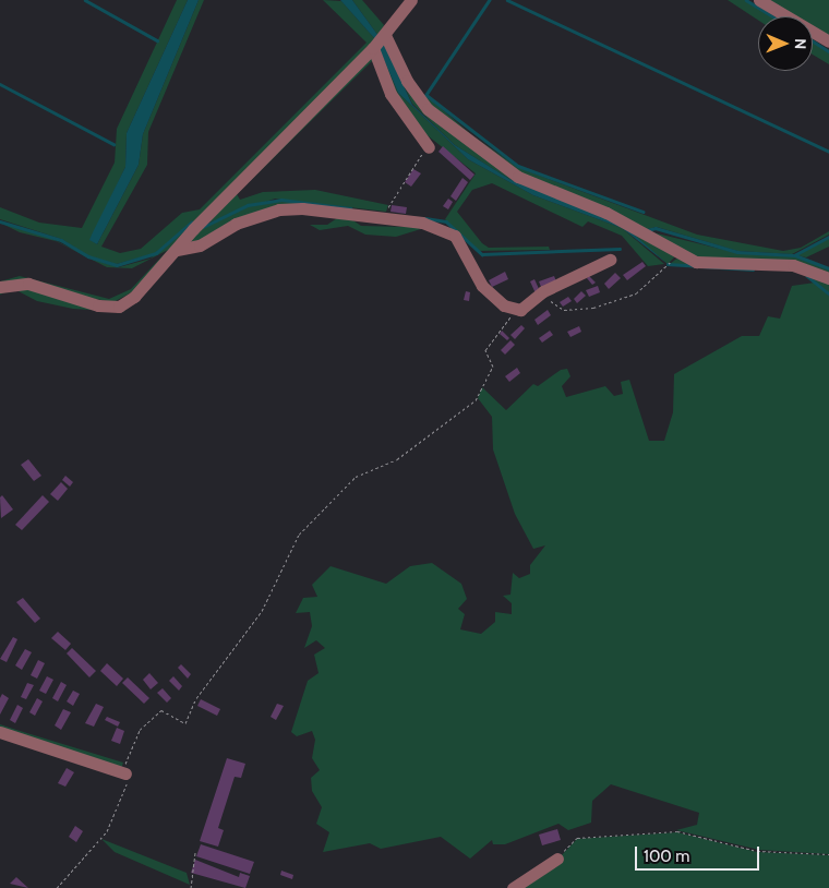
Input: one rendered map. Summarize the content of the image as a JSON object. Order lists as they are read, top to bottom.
{
  "scale_bar": "100 m",
  "north": "right"
}
